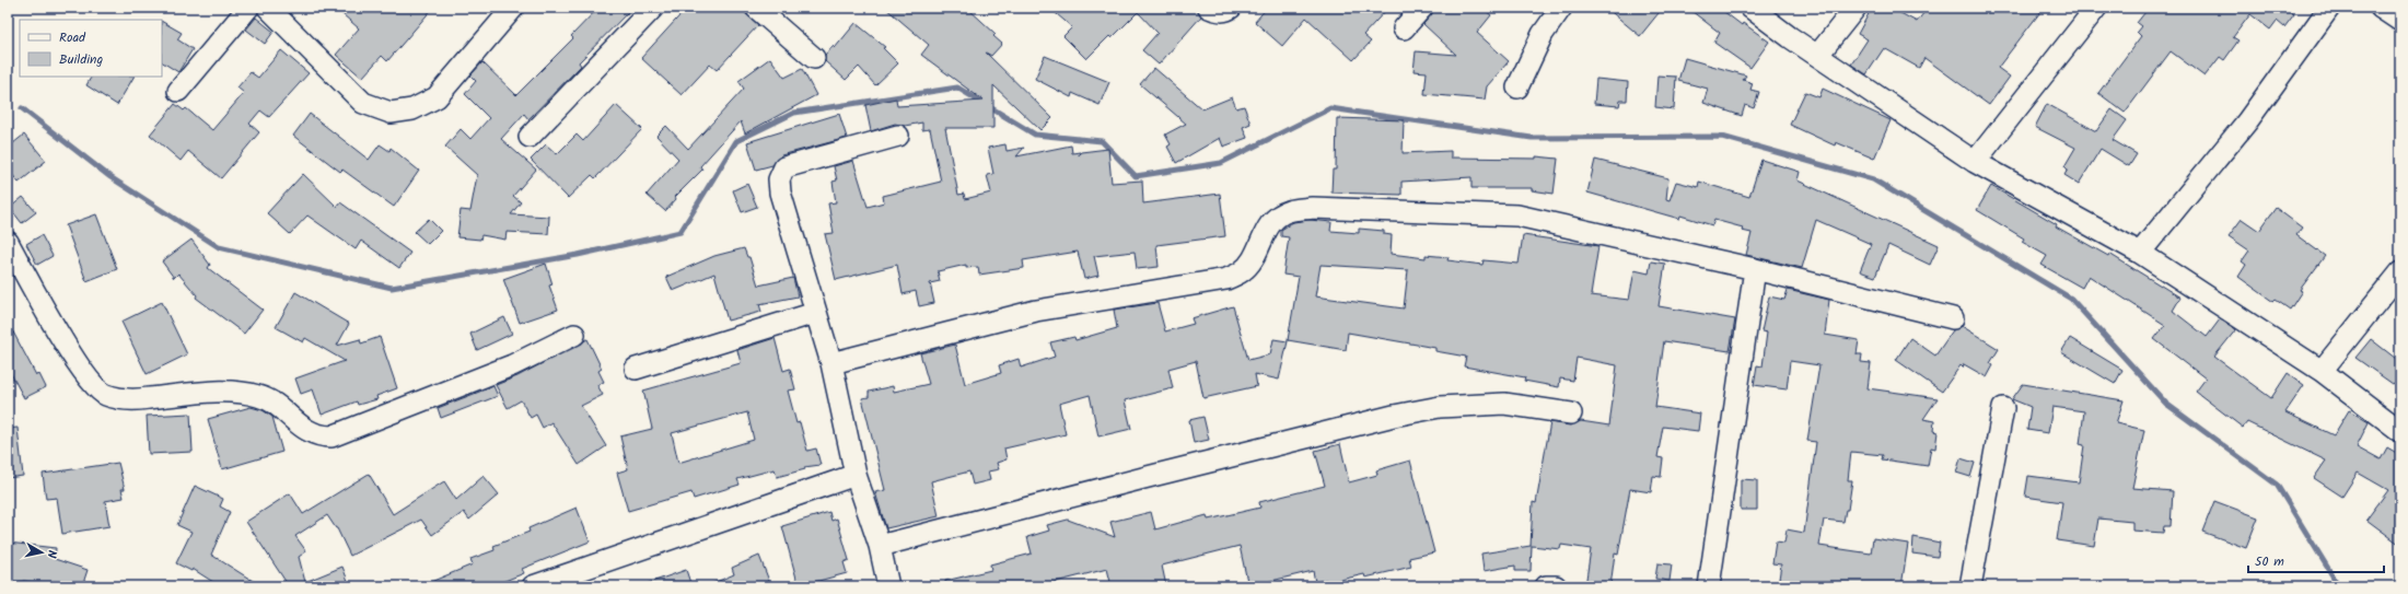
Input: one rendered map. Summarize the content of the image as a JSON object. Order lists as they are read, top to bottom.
{
  "legend": ["Road", "Building"],
  "scale_bar": "50 m",
  "north": "right"
}
